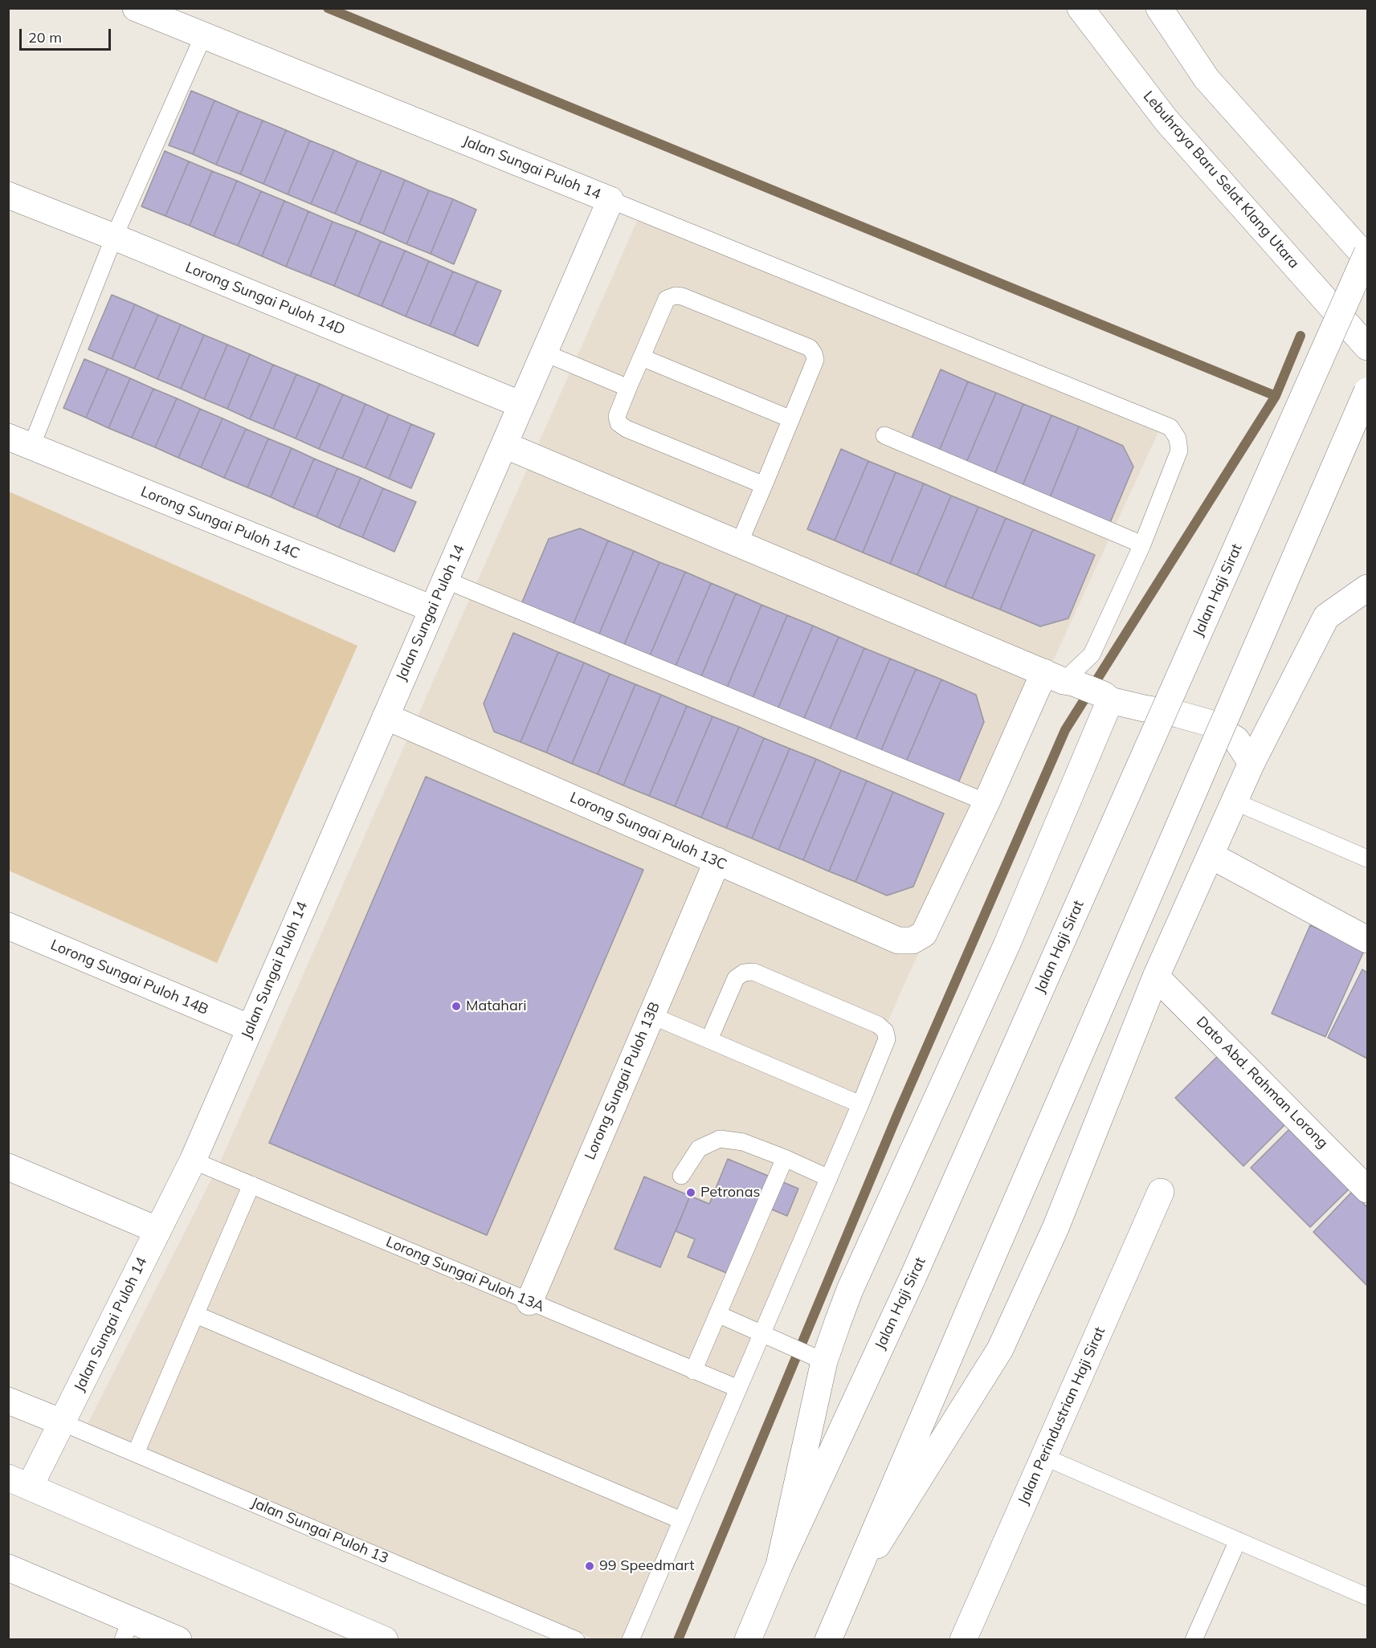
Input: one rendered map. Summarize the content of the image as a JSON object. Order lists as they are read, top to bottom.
{
  "streets": {
    "main road": [
      "Jalan Sungai Puloh 14",
      "Lebuhraya Baru Selat Klang Utara",
      "Lorong Sungai Puloh 14D",
      "Lorong Sungai Puloh 14C",
      "Jalan Haji Sirat",
      "Lorong Sungai Puloh 13C",
      "Lorong Sungai Puloh 14B",
      "Lorong Sungai Puloh 13B",
      "Dato Abd. Rahman Lorong",
      "Jalan Perindustrian Haji Sirat"
    ],
    "lane": ["Lorong Sungai Puloh 13A", "Jalan Sungai Puloh 13"]
  },
  "crossings": [
    ["Jalan Sungai Puloh 14", "Lorong Sungai Puloh 14D"],
    ["Jalan Sungai Puloh 14", "Lorong Sungai Puloh 14C"],
    ["Jalan Sungai Puloh 14", "Lorong Sungai Puloh 13C"],
    ["Jalan Sungai Puloh 14", "Lorong Sungai Puloh 14B"],
    ["Jalan Sungai Puloh 14", "Lorong Sungai Puloh 13A"],
    ["Jalan Sungai Puloh 14", "Jalan Sungai Puloh 13"],
    ["Lorong Sungai Puloh 13C", "Lorong Sungai Puloh 13B"],
    ["Lorong Sungai Puloh 13B", "Lorong Sungai Puloh 13A"]
  ],
  "places": ["Matahari", "Petronas", "99 Speedmart"],
  "scale_bar": "20 m"
}
